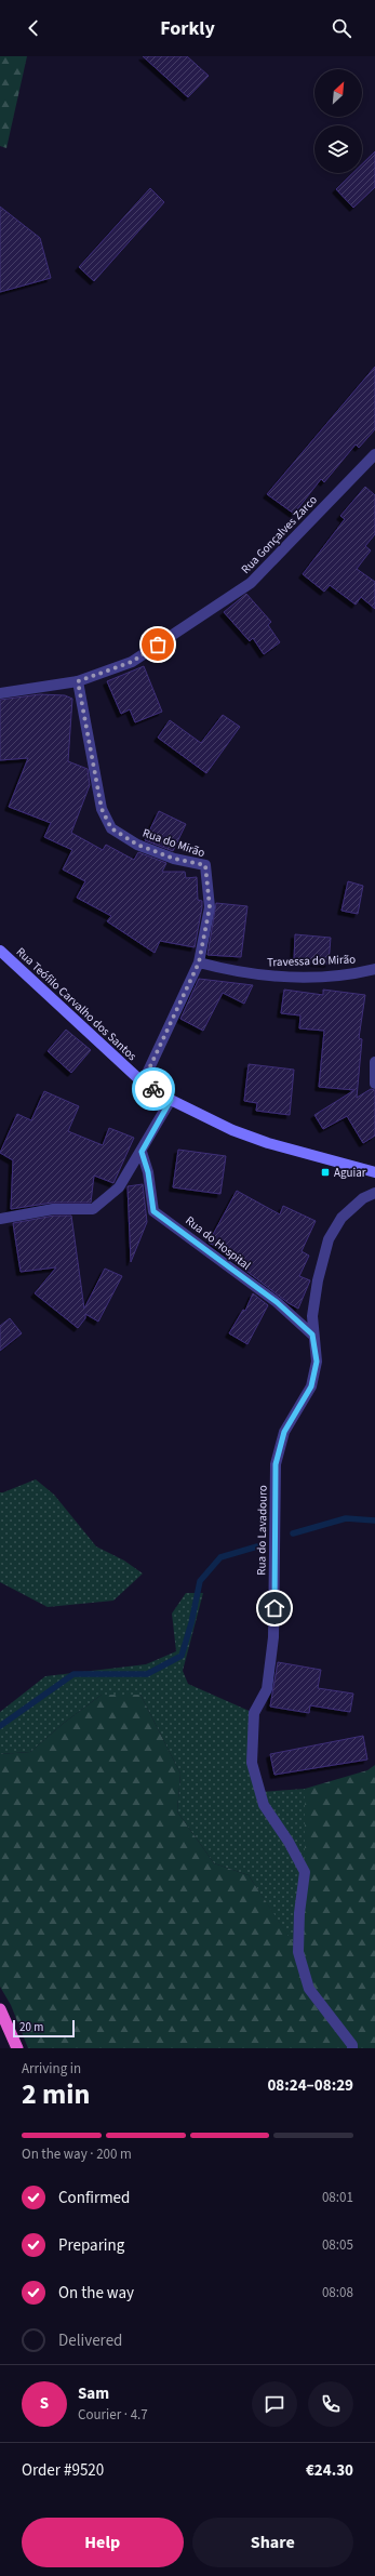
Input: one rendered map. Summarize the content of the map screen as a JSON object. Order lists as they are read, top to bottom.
{
  "streets": {
    "main road": ["Rua Teófilo Carvalho dos Santos"],
    "street": [
      "Rua Gonçalves Zarco",
      "Rua do Mirão",
      "Travessa do Mirão",
      "Rua do Hospital",
      "Rua do Lavadouro"
    ]
  },
  "crossings": [
    ["Rua Gonçalves Zarco", "Rua do Mirão"],
    ["Rua do Mirão", "Travessa do Mirão"],
    ["Rua do Mirão", "Rua Teófilo Carvalho dos Santos"],
    ["Rua do Hospital", "Rua do Lavadouro"]
  ],
  "places": {
    "transit": ["Aguiar"]
  },
  "scale_bar": "20 m",
  "north": "top right",
  "page": {
    "header": "Forkly",
    "scale": "20 m",
    "heading": ["2 min", "Arriving in", "08:24–08:29"],
    "panel": [
      "Sam",
      "Courier · 4.7",
      "Order #9520",
      "€24.30"
    ],
    "bar": "On the way · 200 m",
    "list": [
      ["Confirmed", "08:01"],
      ["Preparing", "08:05"],
      ["On the way", "08:08"],
      "Delivered"
    ],
    "round": "S",
    "buttons": ["Help", "Share"]
  }
}
